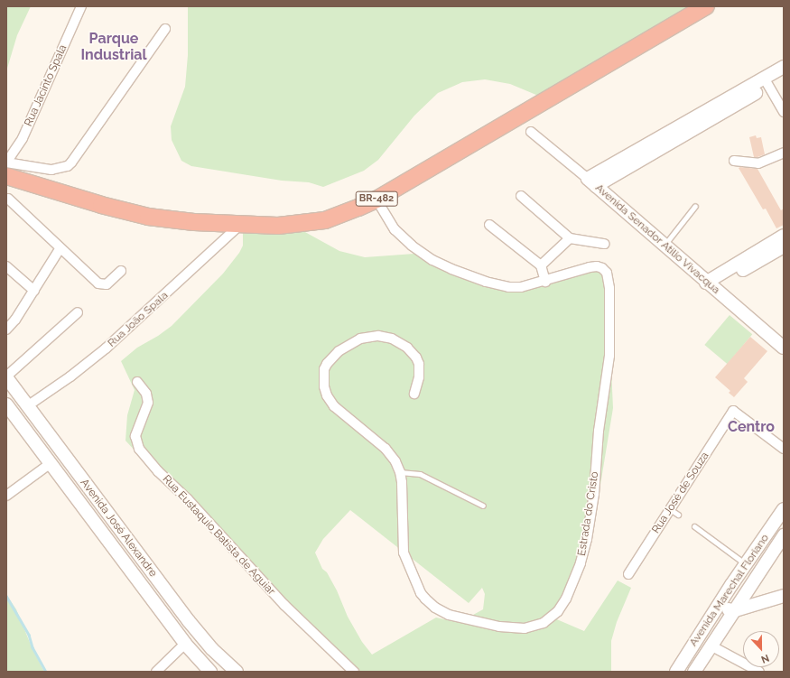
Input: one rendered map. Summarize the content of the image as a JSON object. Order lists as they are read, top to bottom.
{
  "streets": {
    "highway": ["BR-482"],
    "main road": ["Avenida Senador Atilio Vivacqua", "Avenida José Alexandre", "Avenida Marechal Floriano"],
    "street": [
      "Rua Jacinto Spala",
      "Rua João Spala",
      "Rua José de Souza",
      "Estrada do Cristo",
      "Rua Eustaquio Batista de Aguiar"
    ]
  },
  "crossings": [
    ["BR-482", "Rua João Spala"],
    ["BR-482", "Estrada do Cristo"],
    ["Rua João Spala", "Avenida José Alexandre"]
  ],
  "districts": ["Parque Industrial", "Centro"],
  "north": "bottom"
}
